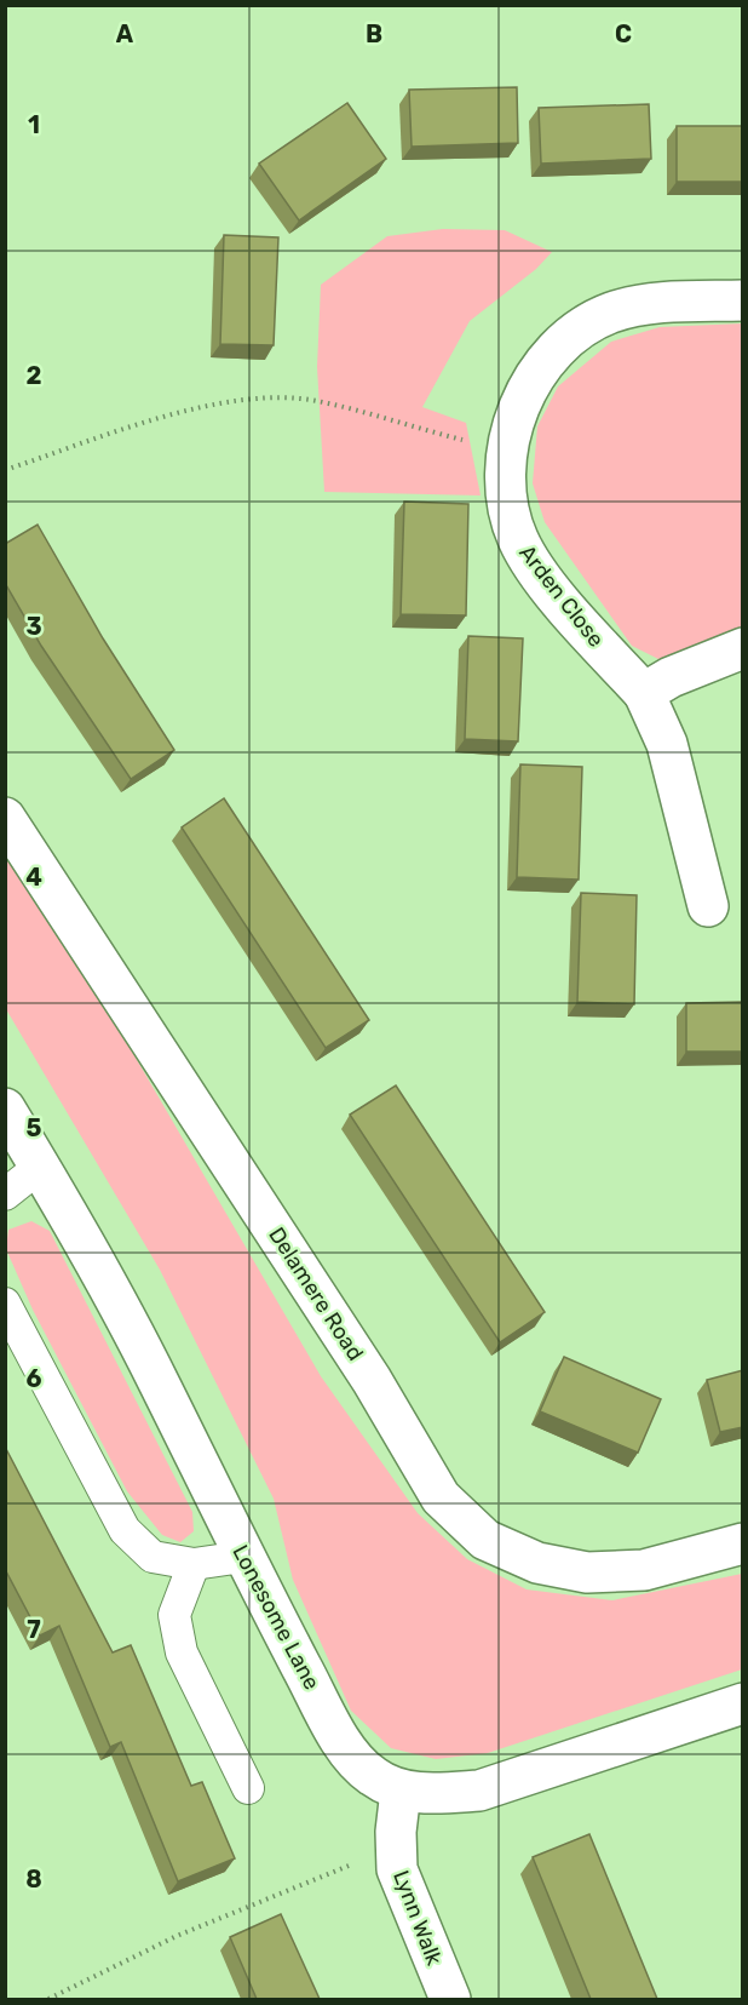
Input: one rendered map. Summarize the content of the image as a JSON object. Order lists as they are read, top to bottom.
{
  "streets": {
    "street": [
      "Arden Close",
      "Delamere Road",
      "Lonesome Lane",
      "Lynn Walk"
    ]
  },
  "crossings": [
    ["Lonesome Lane", "Lynn Walk"]
  ],
  "grid": {
    "columns": ["A", "B", "C"],
    "rows": [
      "1",
      "2",
      "3",
      "4",
      "5",
      "6",
      "7",
      "8"
    ]
  }
}
